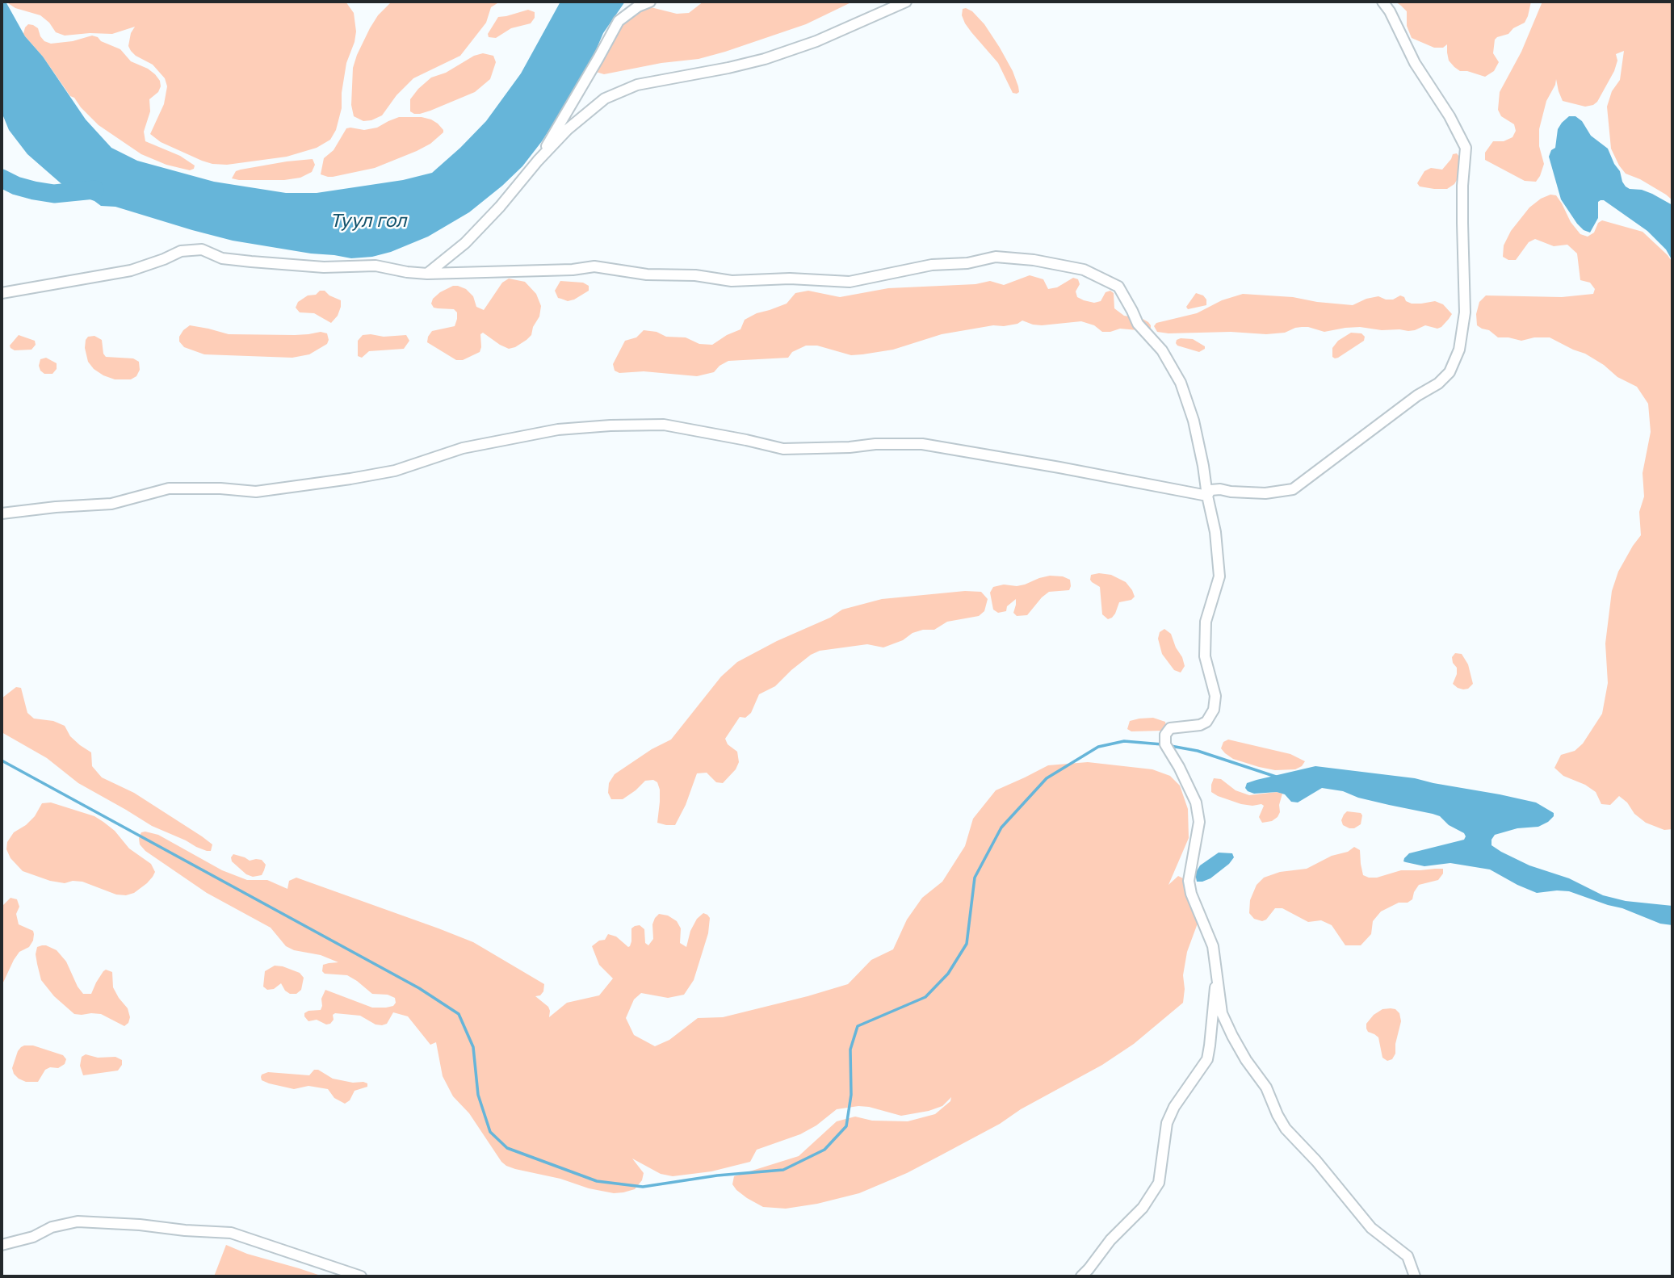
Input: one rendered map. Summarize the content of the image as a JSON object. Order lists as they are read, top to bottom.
{
  "water": ["Туул гол"]
}
